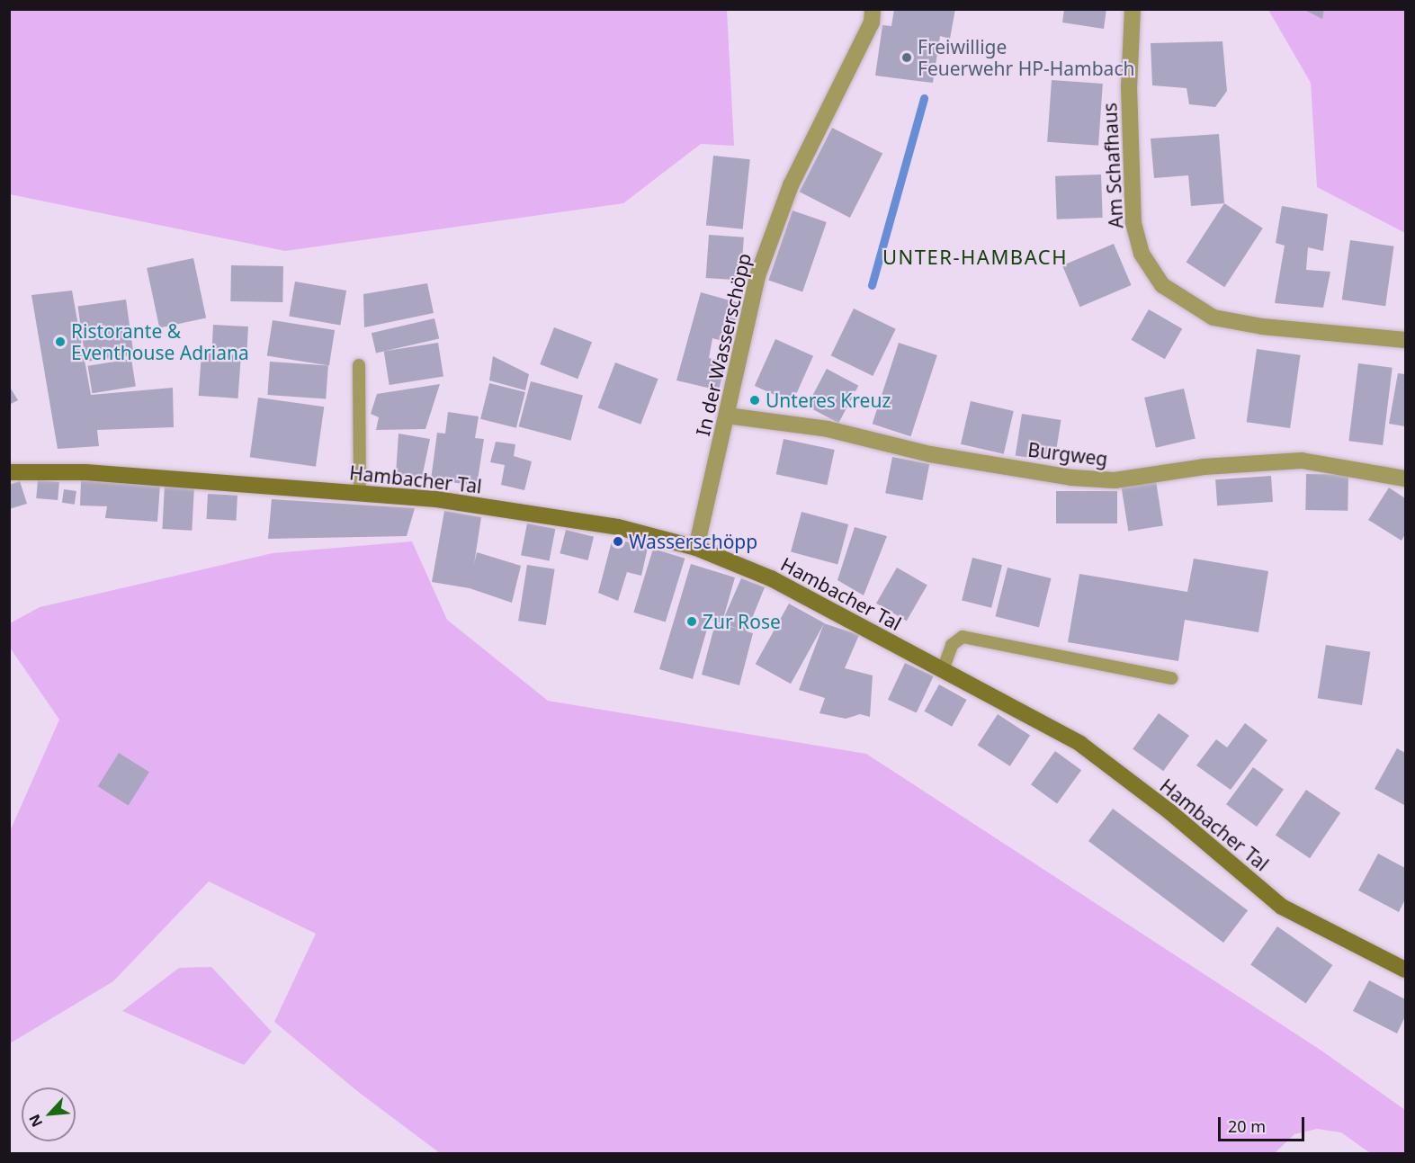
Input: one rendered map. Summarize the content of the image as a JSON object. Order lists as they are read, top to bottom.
{
  "streets": {
    "street": [
      "Am Schafhaus",
      "In der Wasserschöpp",
      "Burgweg",
      "Hambacher Tal"
    ]
  },
  "crossings": [
    ["In der Wasserschöpp", "Burgweg"],
    ["In der Wasserschöpp", "Hambacher Tal"]
  ],
  "districts": ["UNTER-HAMBACH"],
  "places": [
    "Freiwillige Feuerwehr HP-Hambach",
    "Ristorante & Eventhouse Adriana",
    "Unteres Kreuz",
    "Wasserschöpp",
    "Zur Rose"
  ],
  "scale_bar": "20 m",
  "north": "bottom left"
}
